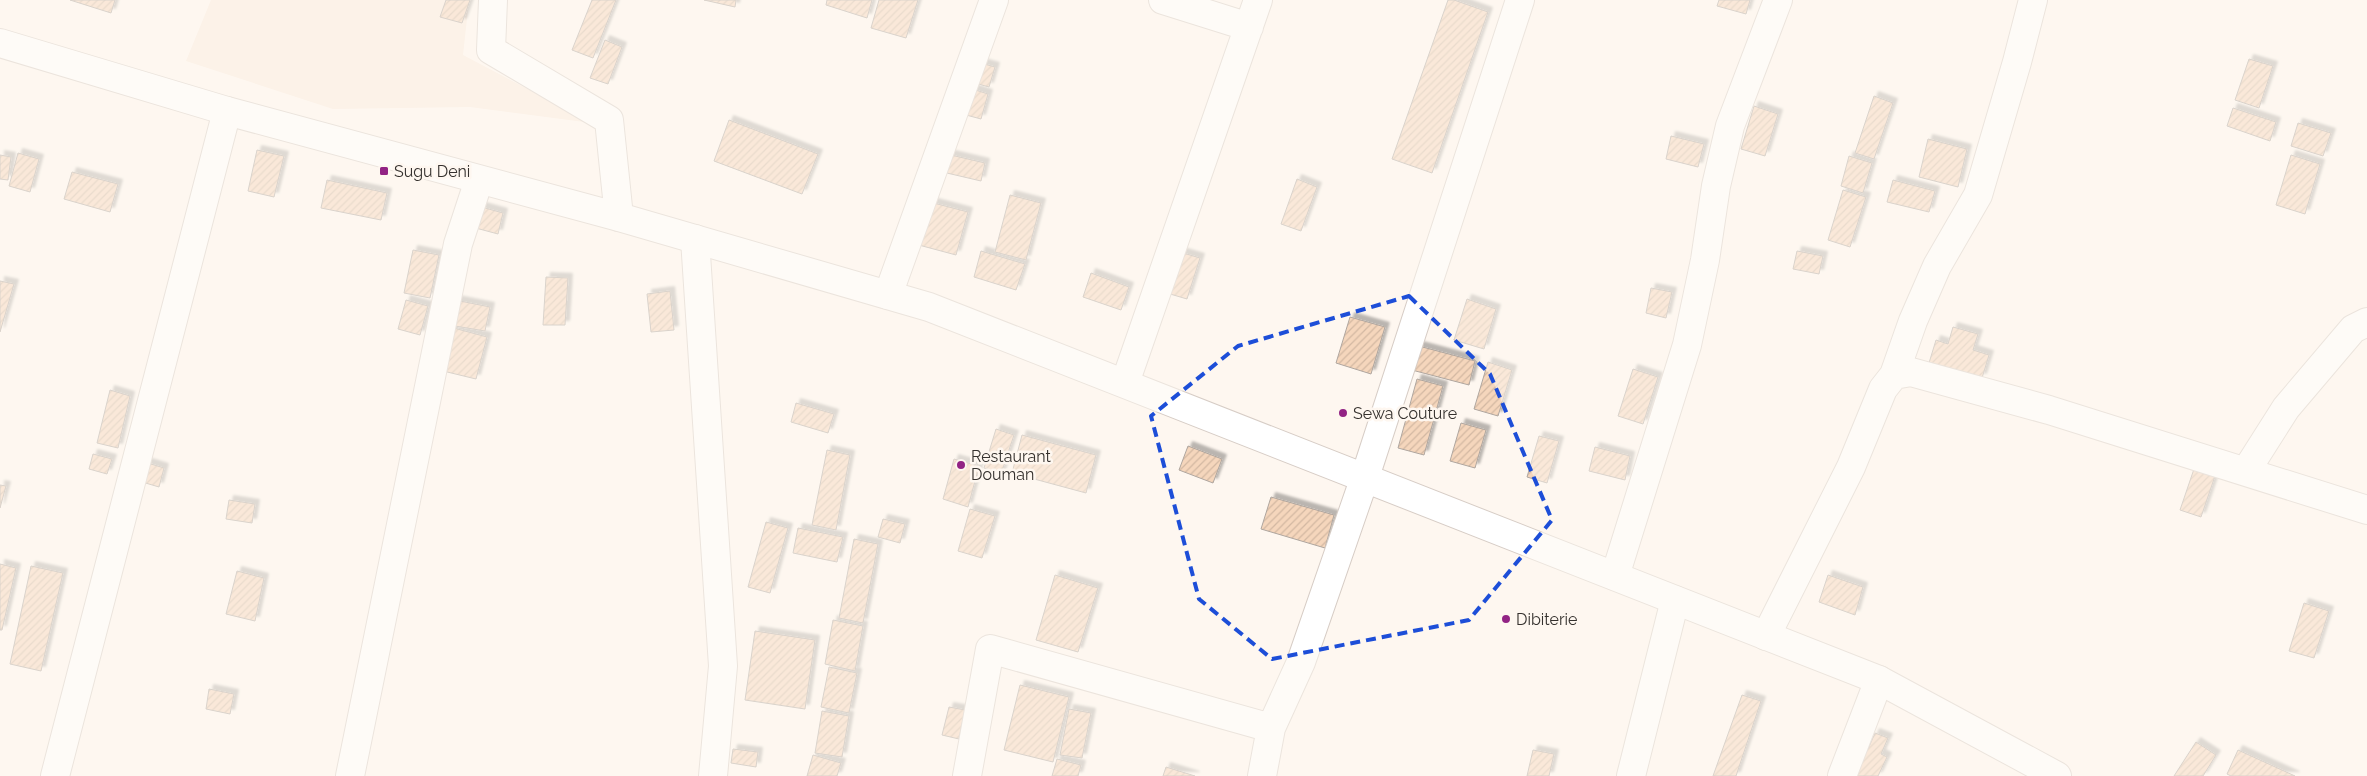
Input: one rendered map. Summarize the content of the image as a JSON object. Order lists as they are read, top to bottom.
{
  "places": {
    "transit": ["Sugu Deni"],
    "other": ["Sewa Couture", "Restaurant Douman", "Dibiterie"]
  }
}
